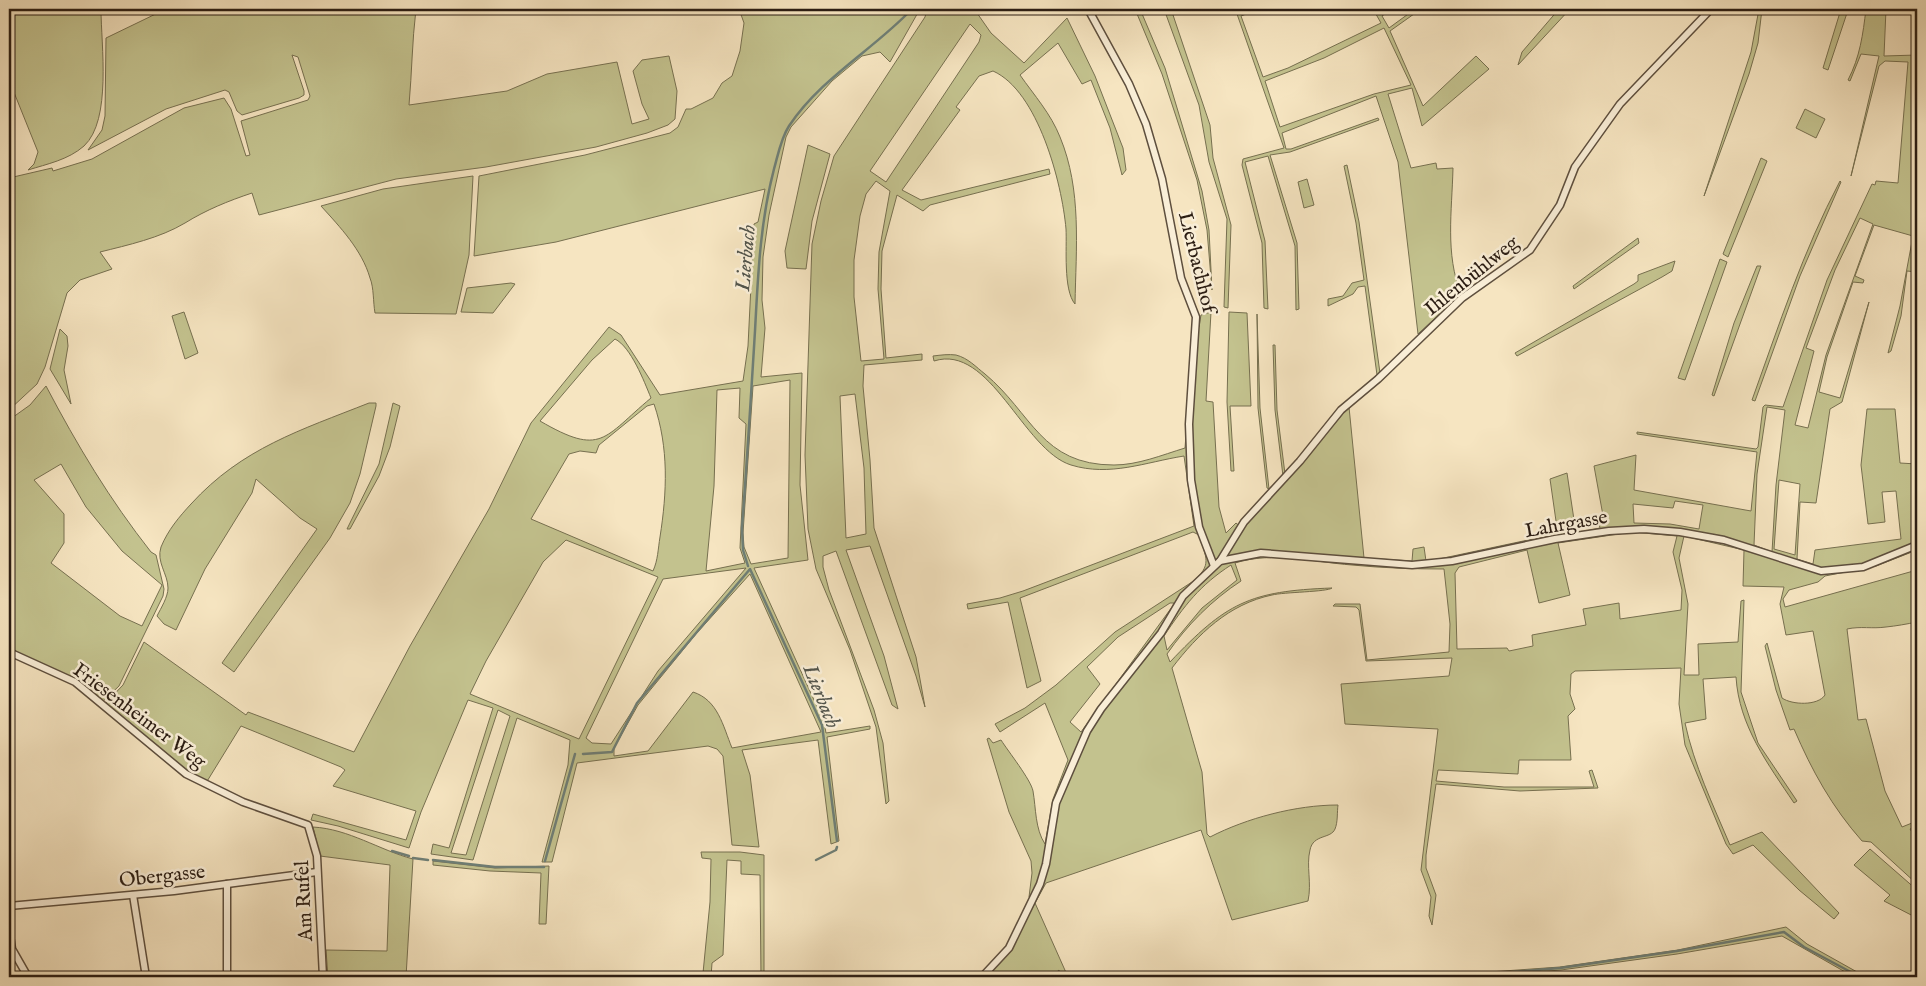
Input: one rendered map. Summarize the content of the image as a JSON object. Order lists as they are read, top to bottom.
{
  "streets": {
    "street": [
      "Lierbachhof",
      "Ihlenbühlweg",
      "Lahrgasse",
      "Friesenheimer Weg",
      "Obergasse",
      "Am Rufel"
    ]
  },
  "crossings": [
    ["Lierbachhof", "Lahrgasse"],
    ["Ihlenbühlweg", "Lahrgasse"],
    ["Friesenheimer Weg", "Am Rufel"],
    ["Obergasse", "Am Rufel"]
  ],
  "water": ["Lierbach"]
}
